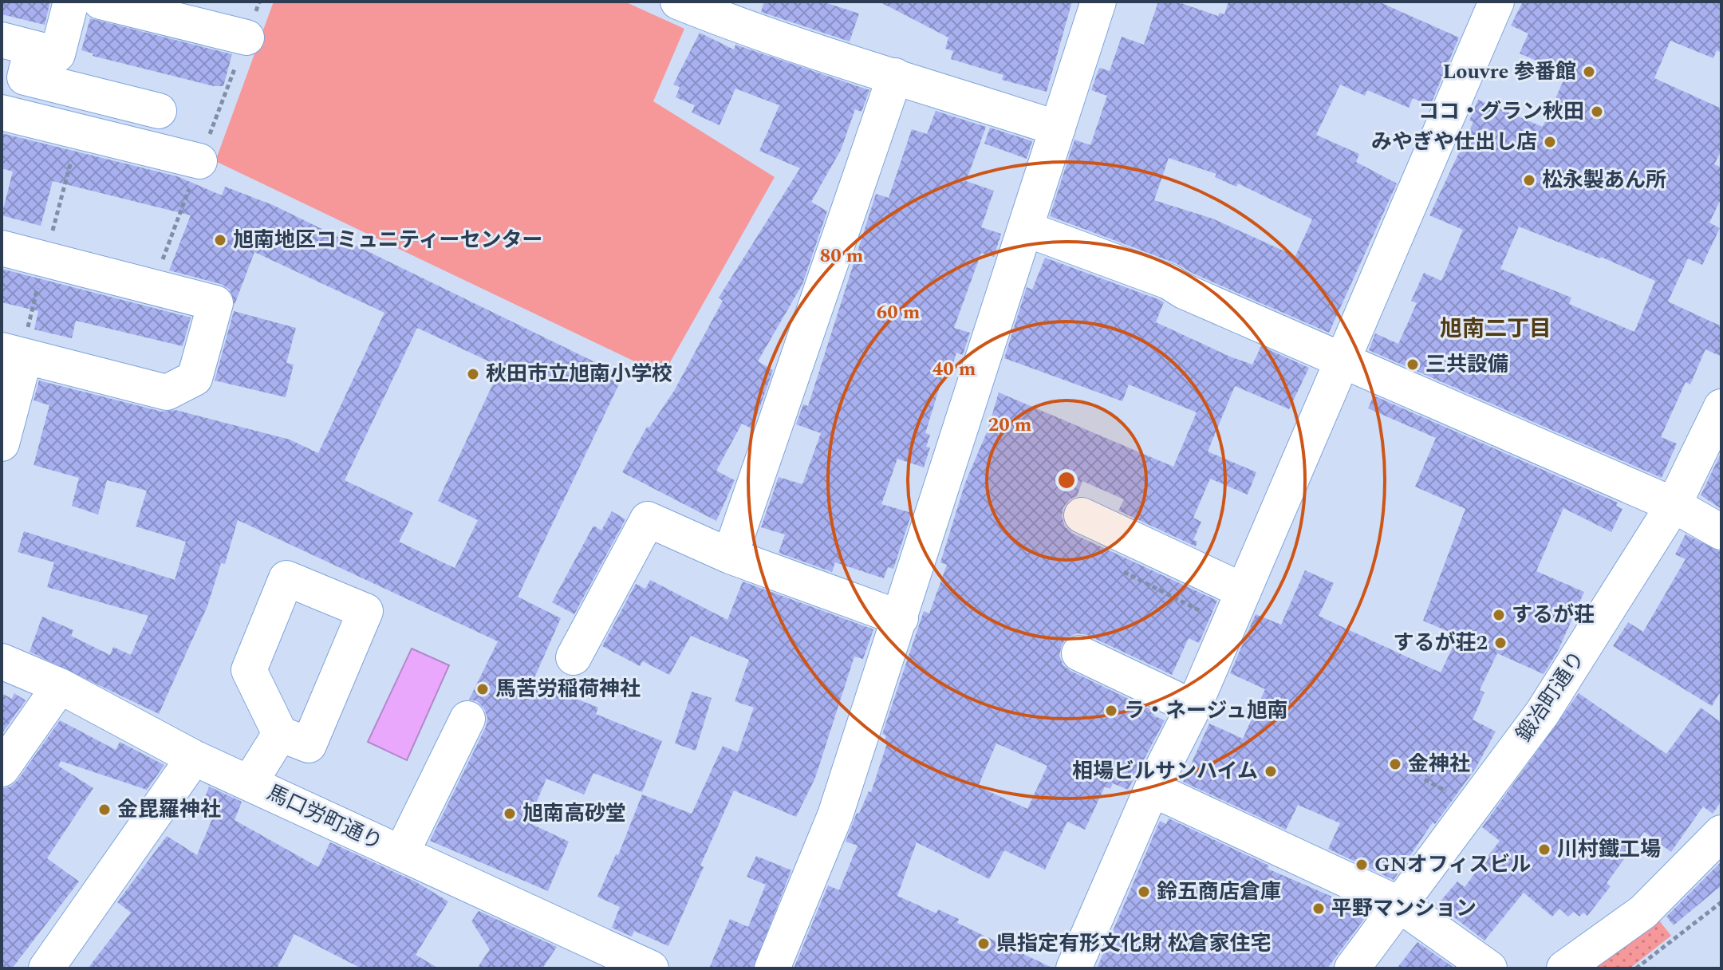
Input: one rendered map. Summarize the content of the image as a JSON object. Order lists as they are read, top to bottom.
{
  "streets": {
    "street": ["鍛冶町通り", "馬口労町通り"]
  },
  "districts": ["旭南二丁目"],
  "places": [
    "Louvre 参番館",
    "ココ・グラン秋田",
    "みやぎや仕出し店",
    "松永製あん所",
    "旭南地区コミュニティーセンター",
    "三共設備",
    "秋田市立旭南小学校",
    "するが荘",
    "するが荘2",
    "馬苦労稲荷神社",
    "ラ・ネージュ旭南",
    "金神社",
    "相場ビルサンハイム",
    "金毘羅神社",
    "旭南高砂堂",
    "川村鐵工場",
    "GNオフィスビル",
    "鈴五商店倉庫",
    "平野マンション",
    "県指定有形文化財 松倉家住宅"
  ],
  "rings": [
    "80 m",
    "60 m",
    "40 m",
    "20 m"
  ]
}
